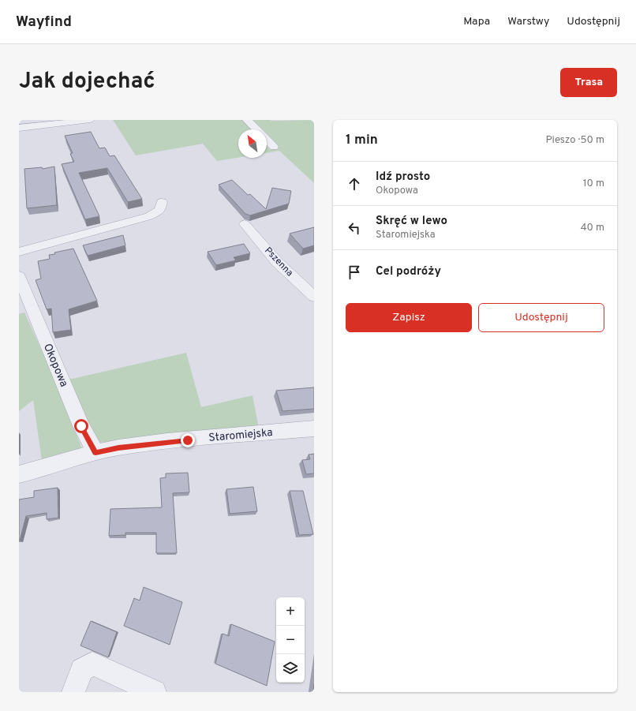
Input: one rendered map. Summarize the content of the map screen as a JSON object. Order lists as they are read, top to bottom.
{
  "streets": {
    "street": ["Pszenna", "Okopowa", "Staromiejska"]
  },
  "crossings": [
    ["Okopowa", "Staromiejska"]
  ],
  "north": "top left",
  "page": {
    "header": "Wayfind",
    "nav": ["Mapa", "Warstwy", "Udostępnij"],
    "title": "Jak dojechać",
    "buttons": [
      "Trasa",
      ["Zapisz", "Udostępnij"]
    ],
    "heading": ["1 min", "Pieszo · 50 m"],
    "list": [
      ["Idź prosto", "Okopowa", "10 m"],
      ["Skręć w lewo", "Staromiejska", "40 m"],
      "Cel podróży"
    ],
    "map_buttons": ["+", "−"]
  }
}
